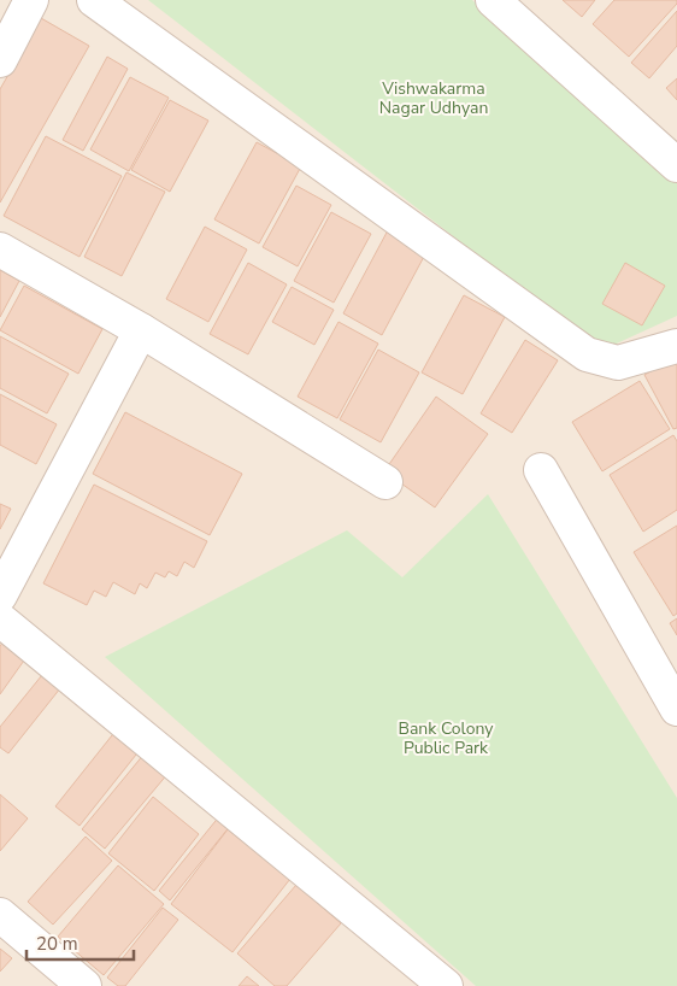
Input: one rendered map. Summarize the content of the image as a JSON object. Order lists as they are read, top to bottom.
{
  "parks": ["Vishwakarma Nagar Udhyan", "Bank Colony Public Park"],
  "scale_bar": "20 m"
}
